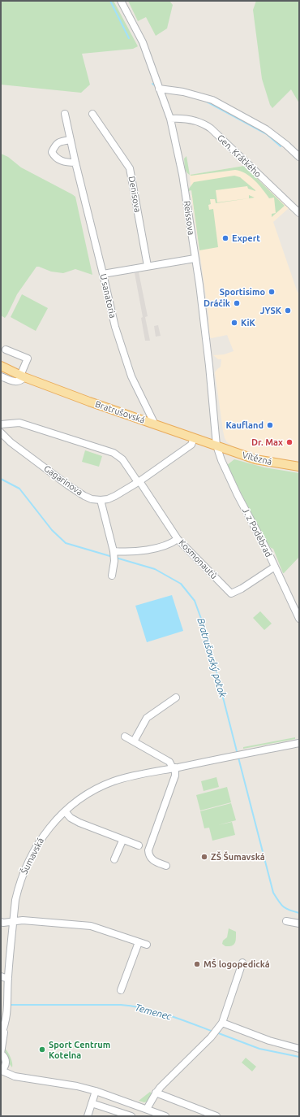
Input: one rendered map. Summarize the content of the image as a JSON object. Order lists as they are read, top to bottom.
{
  "streets": {
    "main road": ["Bratrušovská", "Vítězná"],
    "street": [
      "Gen. Krátkého",
      "Denisova",
      "Reissova",
      "U sanatoria",
      "Gagarinova",
      "J. z Poděbrad",
      "Kosmonautů",
      "Šumavská"
    ]
  },
  "crossings": [
    ["Gen. Krátkého", "Reissova"],
    ["Reissova", "Bratrušovská"],
    ["Reissova", "Vítězná"],
    ["Reissova", "J. z Poděbrad"],
    ["U sanatoria", "Bratrušovská"],
    ["Bratrušovská", "Vítězná"],
    ["Bratrušovská", "J. z Poděbrad"],
    ["Vítězná", "J. z Poděbrad"],
    ["J. z Poděbrad", "Kosmonautů"]
  ],
  "water": ["Bratrušovský potok", "Temenec"],
  "places": [
    "Expert",
    "Sportisimo",
    "Dráčik",
    "JYSK",
    "KiK",
    "Kaufland",
    "Dr. Max",
    "ZŠ Šumavská",
    "MŠ logopedická",
    "Sport Centrum Kotelna"
  ]
}
